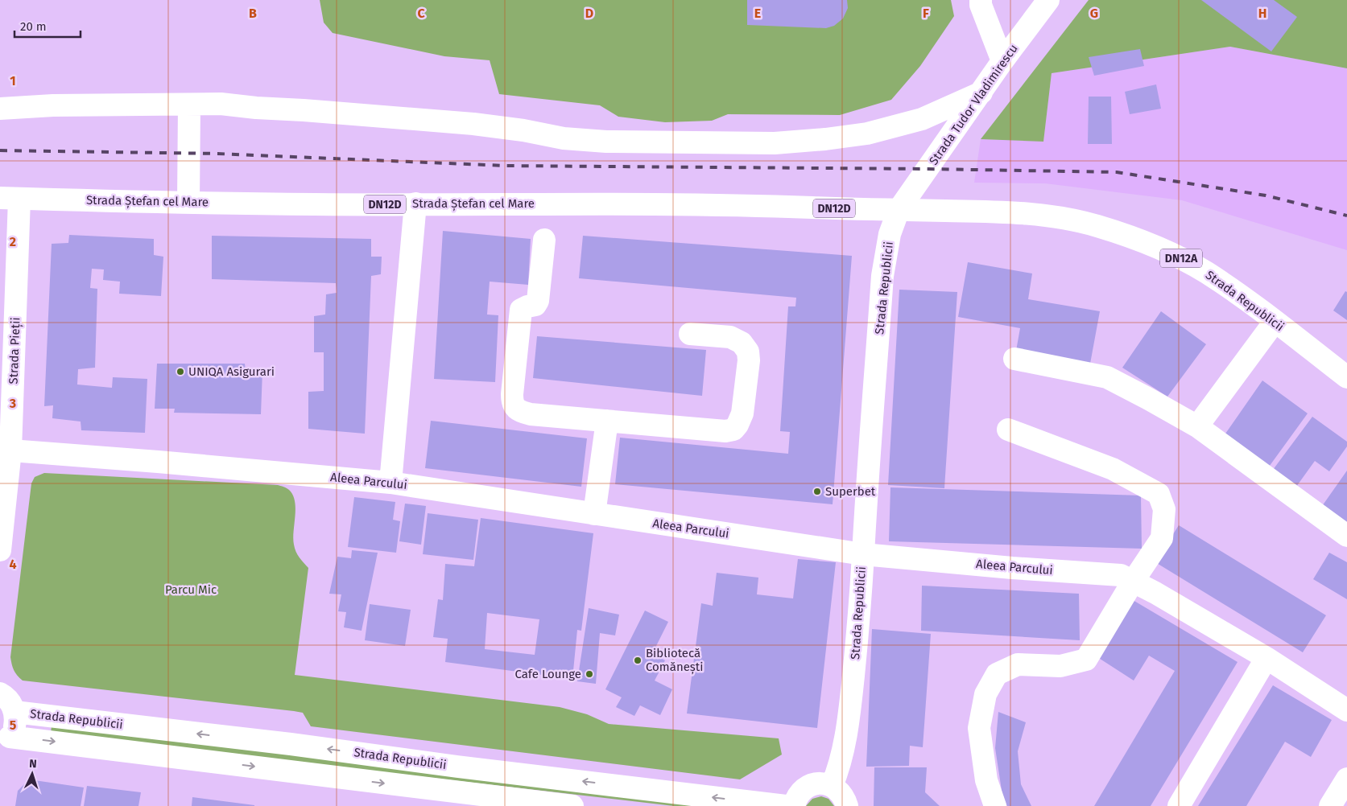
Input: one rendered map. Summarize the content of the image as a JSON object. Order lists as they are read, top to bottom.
{
  "streets": {
    "street": [
      "Strada Tudor Vladimirescu",
      "Strada Ștefan cel Mare",
      "DN12D",
      "DN12A",
      "Strada Republicii",
      "Strada Pieții",
      "Aleea Parcului"
    ]
  },
  "crossings": [
    ["Strada Tudor Vladimirescu", "Strada Ștefan cel Mare"],
    ["Strada Tudor Vladimirescu", "Strada Republicii"],
    ["Strada Ștefan cel Mare", "Strada Republicii"],
    ["Strada Ștefan cel Mare", "Strada Pieții"],
    ["Strada Republicii", "Aleea Parcului"],
    ["Strada Pieții", "Aleea Parcului"]
  ],
  "parks": ["Parcu Mic"],
  "places": [
    "UNIQA Asigurari",
    "Superbet",
    "Bibliotecă Comănești",
    "Cafe Lounge"
  ],
  "scale_bar": "20 m",
  "north": "top",
  "grid": {
    "columns": [
      "B",
      "C",
      "D",
      "E",
      "F",
      "G",
      "H"
    ],
    "rows": [
      "1",
      "2",
      "3",
      "4",
      "5"
    ]
  }
}
